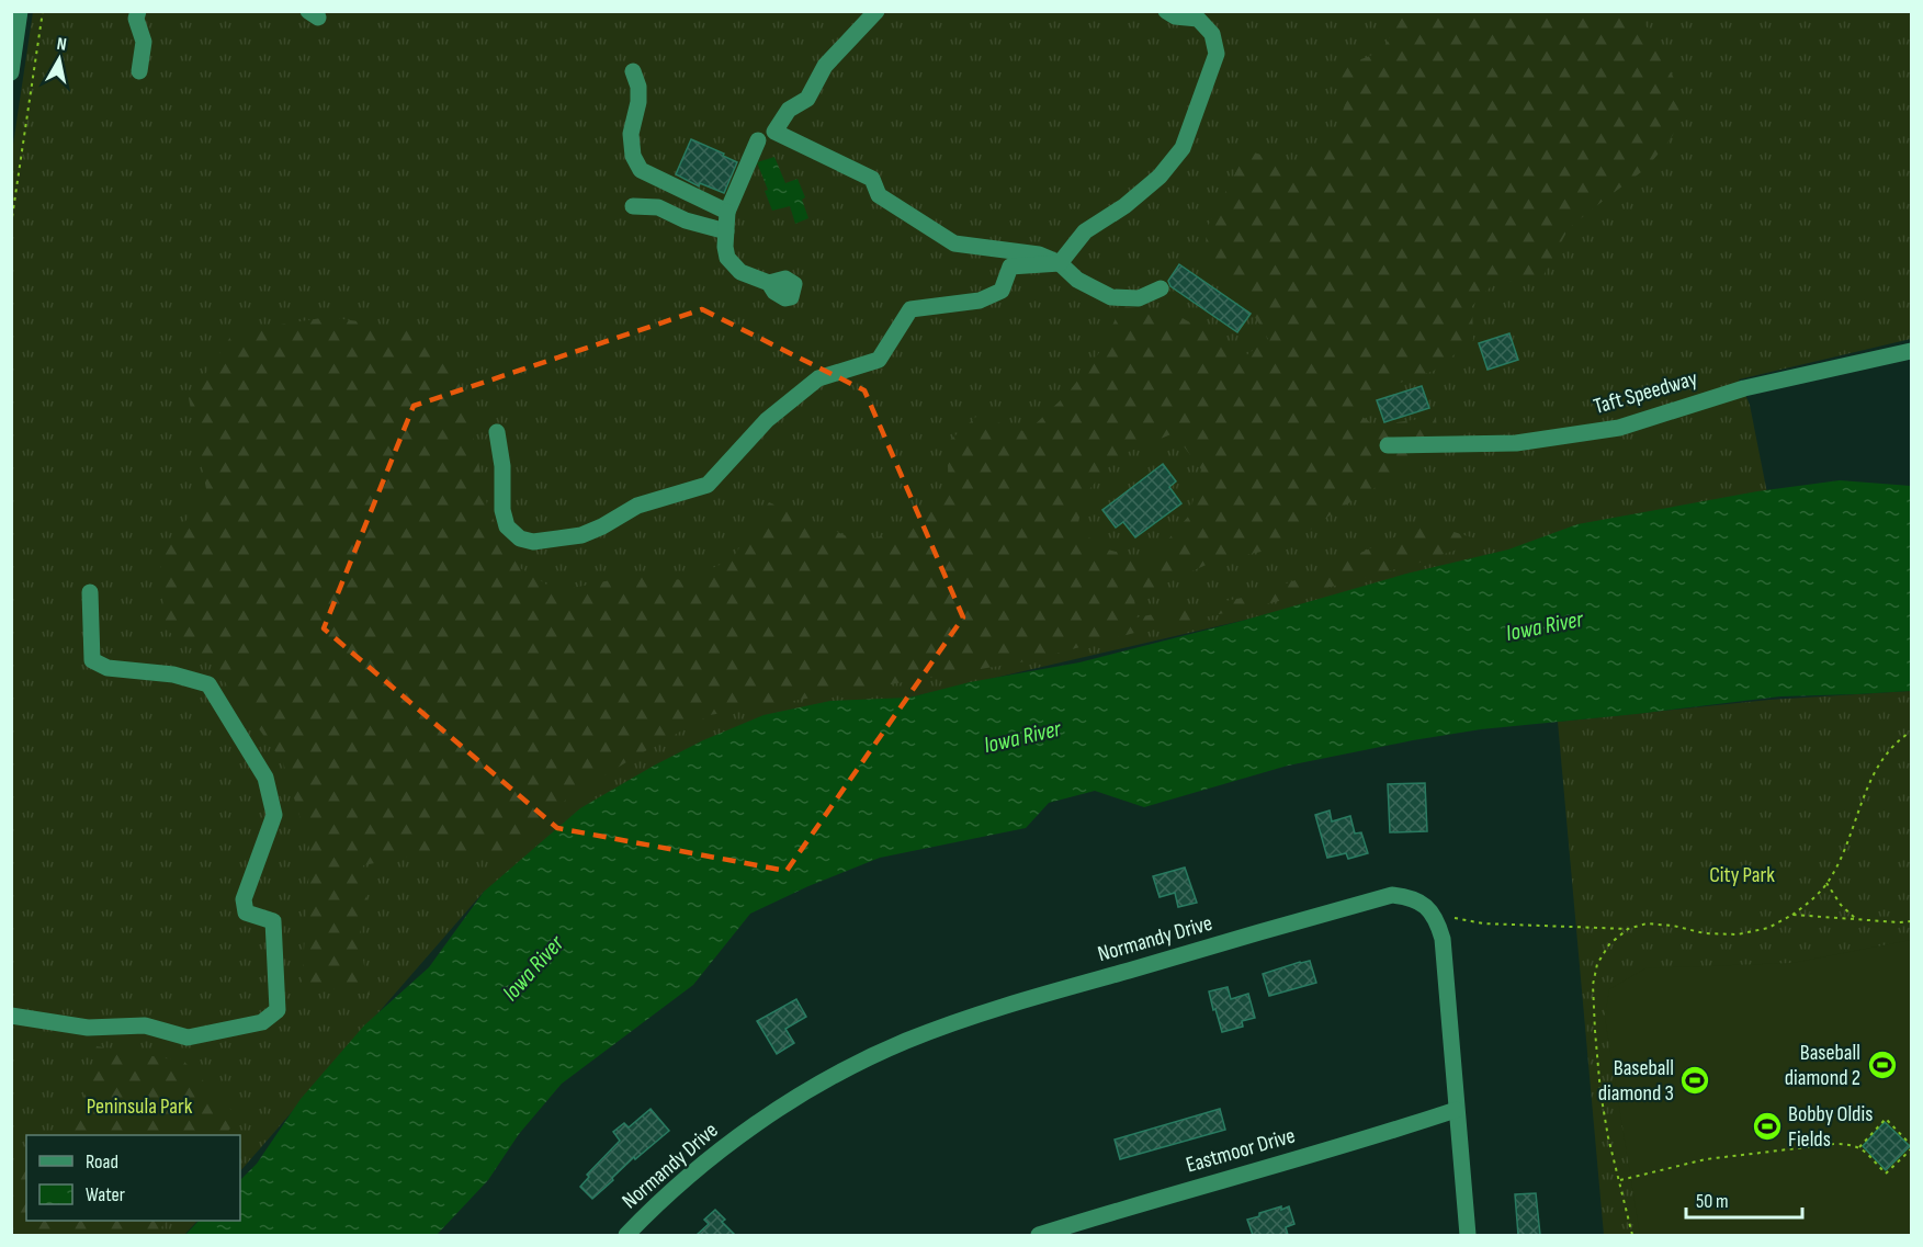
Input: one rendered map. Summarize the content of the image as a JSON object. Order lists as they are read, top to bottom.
{
  "streets": {
    "street": ["Taft Speedway", "Normandy Drive", "Eastmoor Drive"]
  },
  "crossings": [
    ["Normandy Drive", "Eastmoor Drive"]
  ],
  "water": ["Iowa River"],
  "parks": ["City Park", "Peninsula Park"],
  "places": {
    "sports": ["Baseball diamond 2", "Baseball diamond 3", "Bobby Oldis Fields"]
  },
  "legend": ["Road", "Water"],
  "scale_bar": "50 m",
  "north": "top"
}
